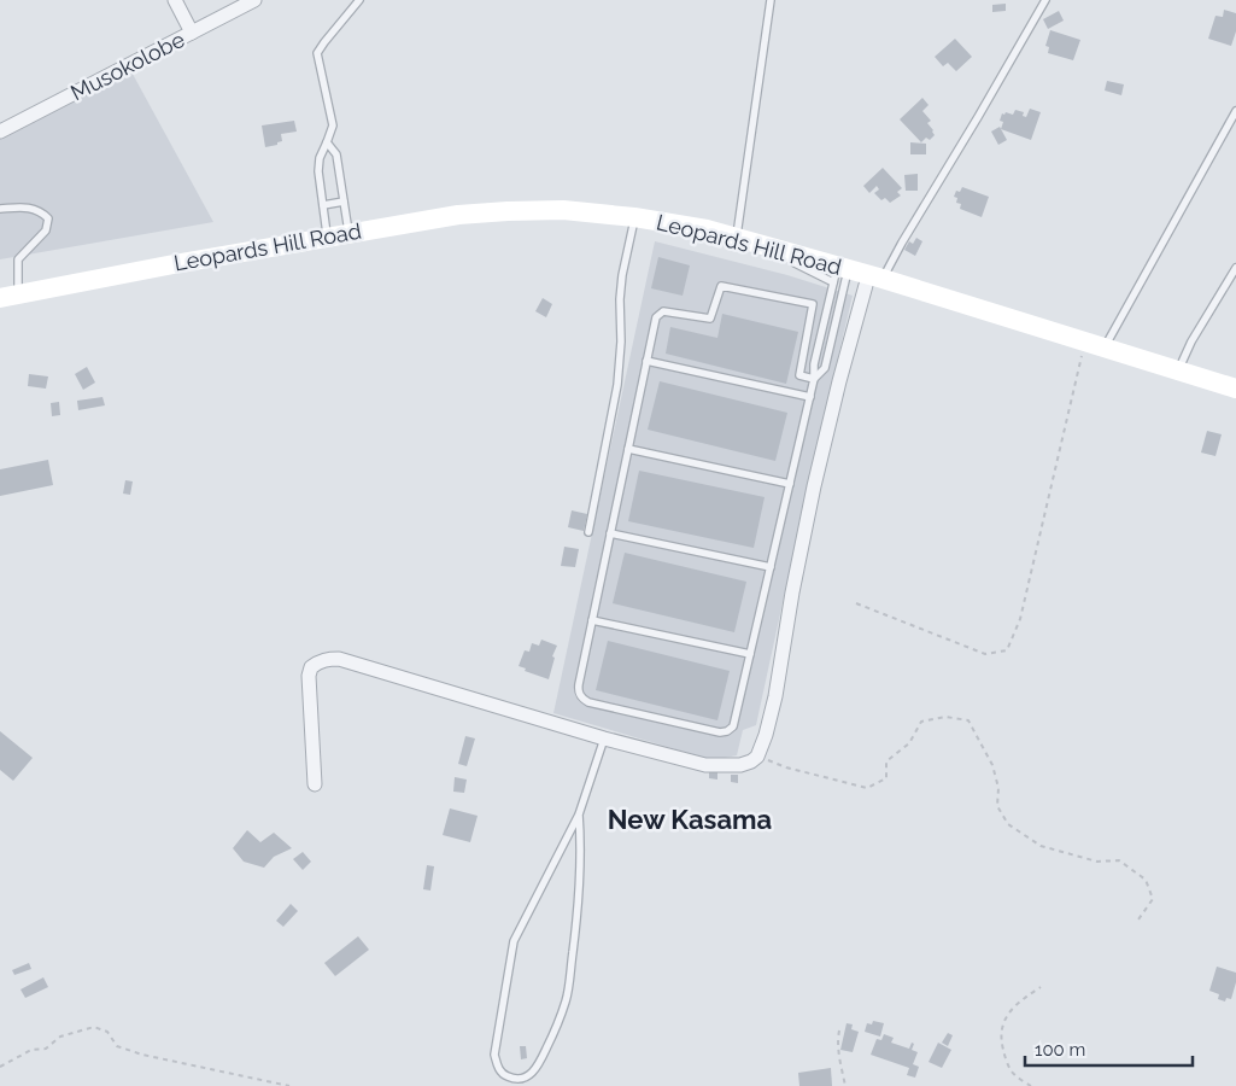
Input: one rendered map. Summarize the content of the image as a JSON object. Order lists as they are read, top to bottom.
{
  "streets": {
    "main road": ["Leopards Hill Road"],
    "street": ["Musokolobe"]
  },
  "districts": ["New Kasama"],
  "scale_bar": "100 m"
}
